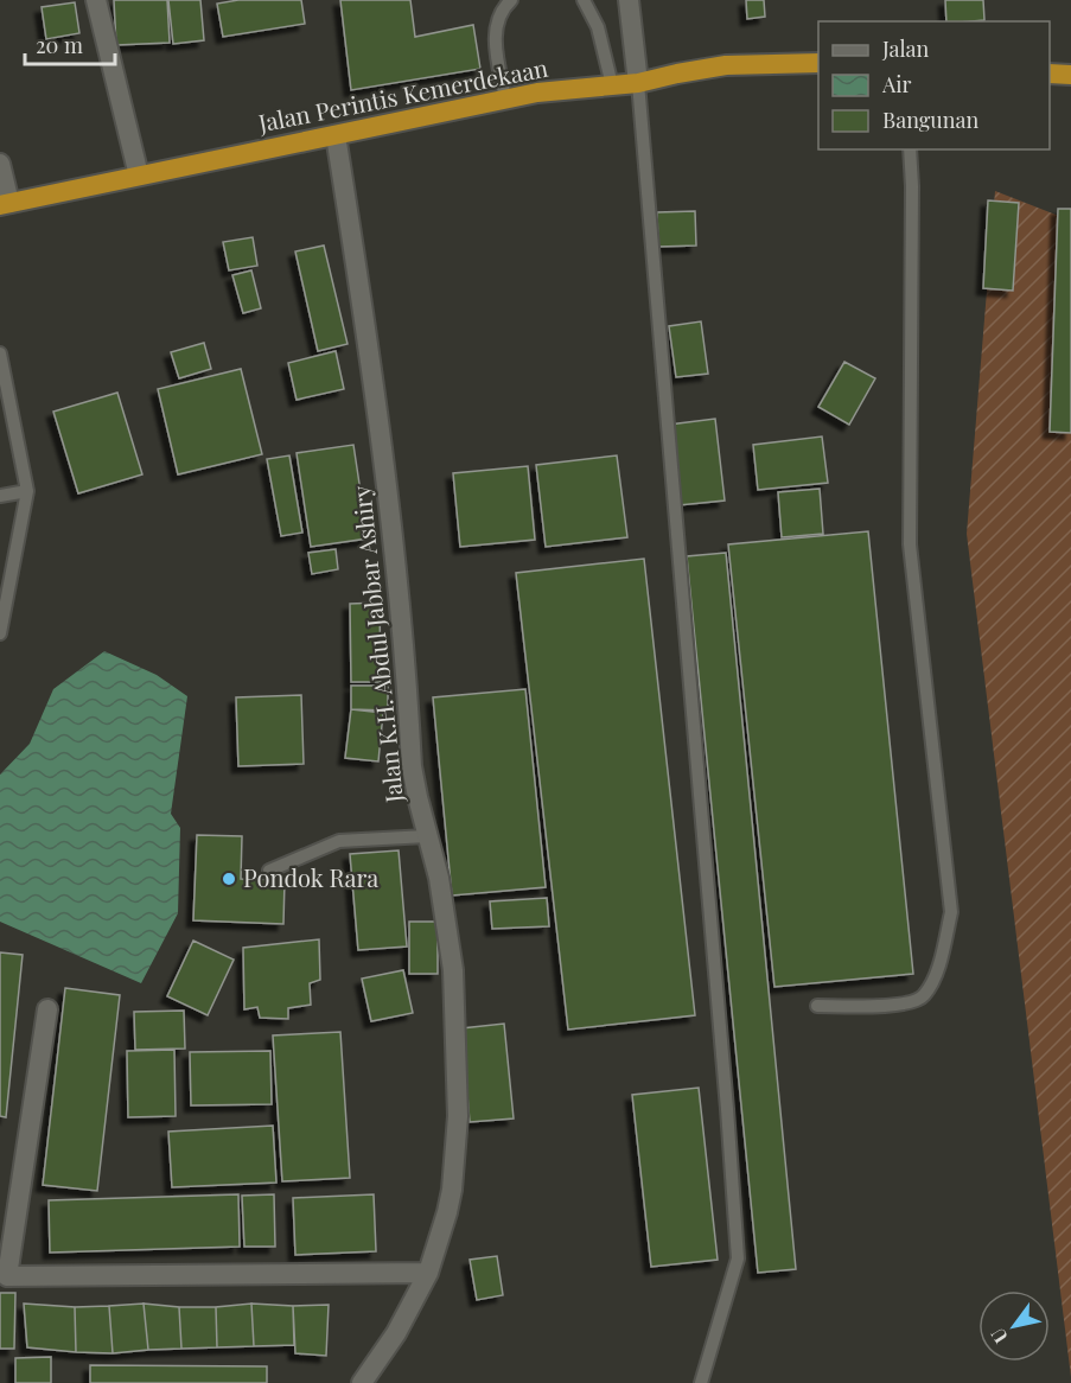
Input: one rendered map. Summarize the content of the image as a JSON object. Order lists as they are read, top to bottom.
{
  "streets": {
    "highway": ["Jalan Perintis Kemerdekaan"],
    "street": ["Jalan K.H. Abdul Jabbar Ashiry"]
  },
  "crossings": [
    ["Jalan Perintis Kemerdekaan", "Jalan K.H. Abdul Jabbar Ashiry"]
  ],
  "places": ["Pondok Rara"],
  "legend": ["Jalan", "Air", "Bangunan"],
  "scale_bar": "20 m",
  "north": "bottom left"
}
